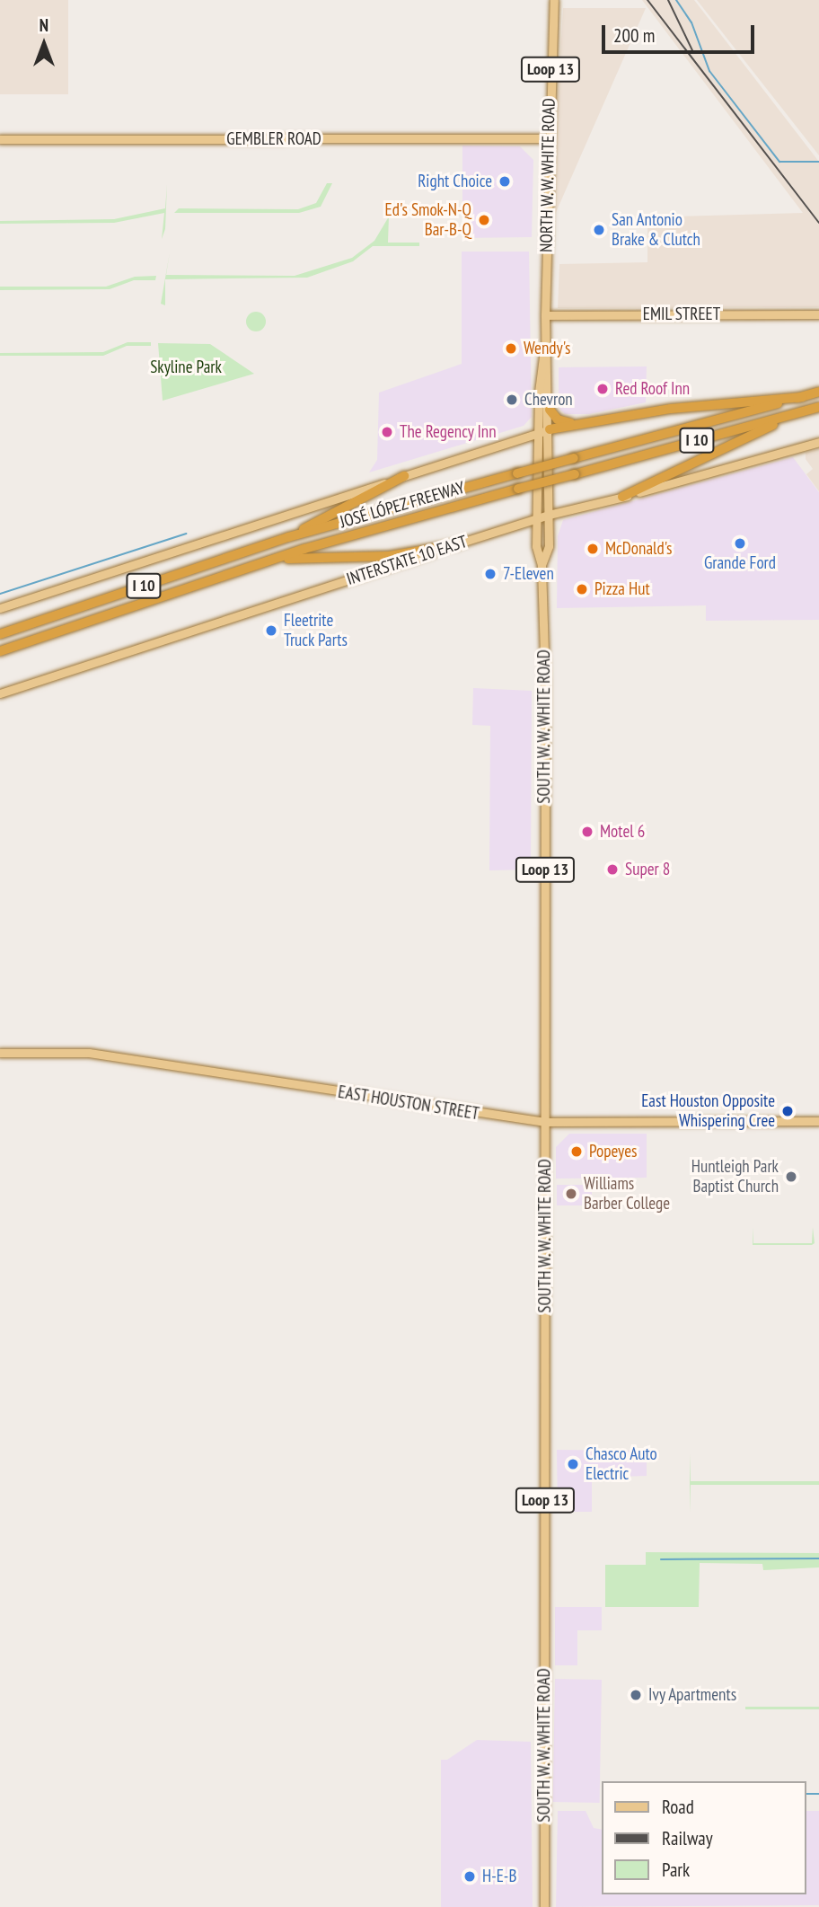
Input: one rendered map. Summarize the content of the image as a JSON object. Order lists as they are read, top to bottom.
{
  "streets": {
    "highway": ["I 10", "JOSÉ LÓPEZ FREEWAY"],
    "main road": [
      "Loop 13",
      "GEMBLER ROAD",
      "NORTH W. W. WHITE ROAD",
      "EMIL STREET",
      "INTERSTATE 10 EAST",
      "SOUTH W. W. WHITE ROAD",
      "EAST HOUSTON STREET"
    ]
  },
  "crossings": [
    ["GEMBLER ROAD", "NORTH W. W. WHITE ROAD"],
    ["NORTH W. W. WHITE ROAD", "EMIL STREET"],
    ["NORTH W. W. WHITE ROAD", "INTERSTATE 10 EAST"],
    ["NORTH W. W. WHITE ROAD", "SOUTH W. W. WHITE ROAD"],
    ["INTERSTATE 10 EAST", "SOUTH W. W. WHITE ROAD"],
    ["SOUTH W. W. WHITE ROAD", "EAST HOUSTON STREET"]
  ],
  "parks": ["Skyline Park"],
  "places": [
    "Right Choice",
    "Ed's Smok-N-Q Bar-B-Q",
    "San Antonio Brake & Clutch",
    "Wendy's",
    "Red Roof Inn",
    "Chevron",
    "The Regency Inn",
    "Grande Ford",
    "McDonald's",
    "7-Eleven",
    "Pizza Hut",
    "Fleetrite Truck Parts",
    "Motel 6",
    "Super 8",
    "East Houston Opposite Whispering Cree",
    "Popeyes",
    "Huntleigh Park Baptist Church",
    "Williams Barber College",
    "Chasco Auto Electric",
    "Ivy Apartments",
    "H-E-B"
  ],
  "legend": ["Road", "Railway", "Park"],
  "scale_bar": "200 m",
  "north": "top"
}
